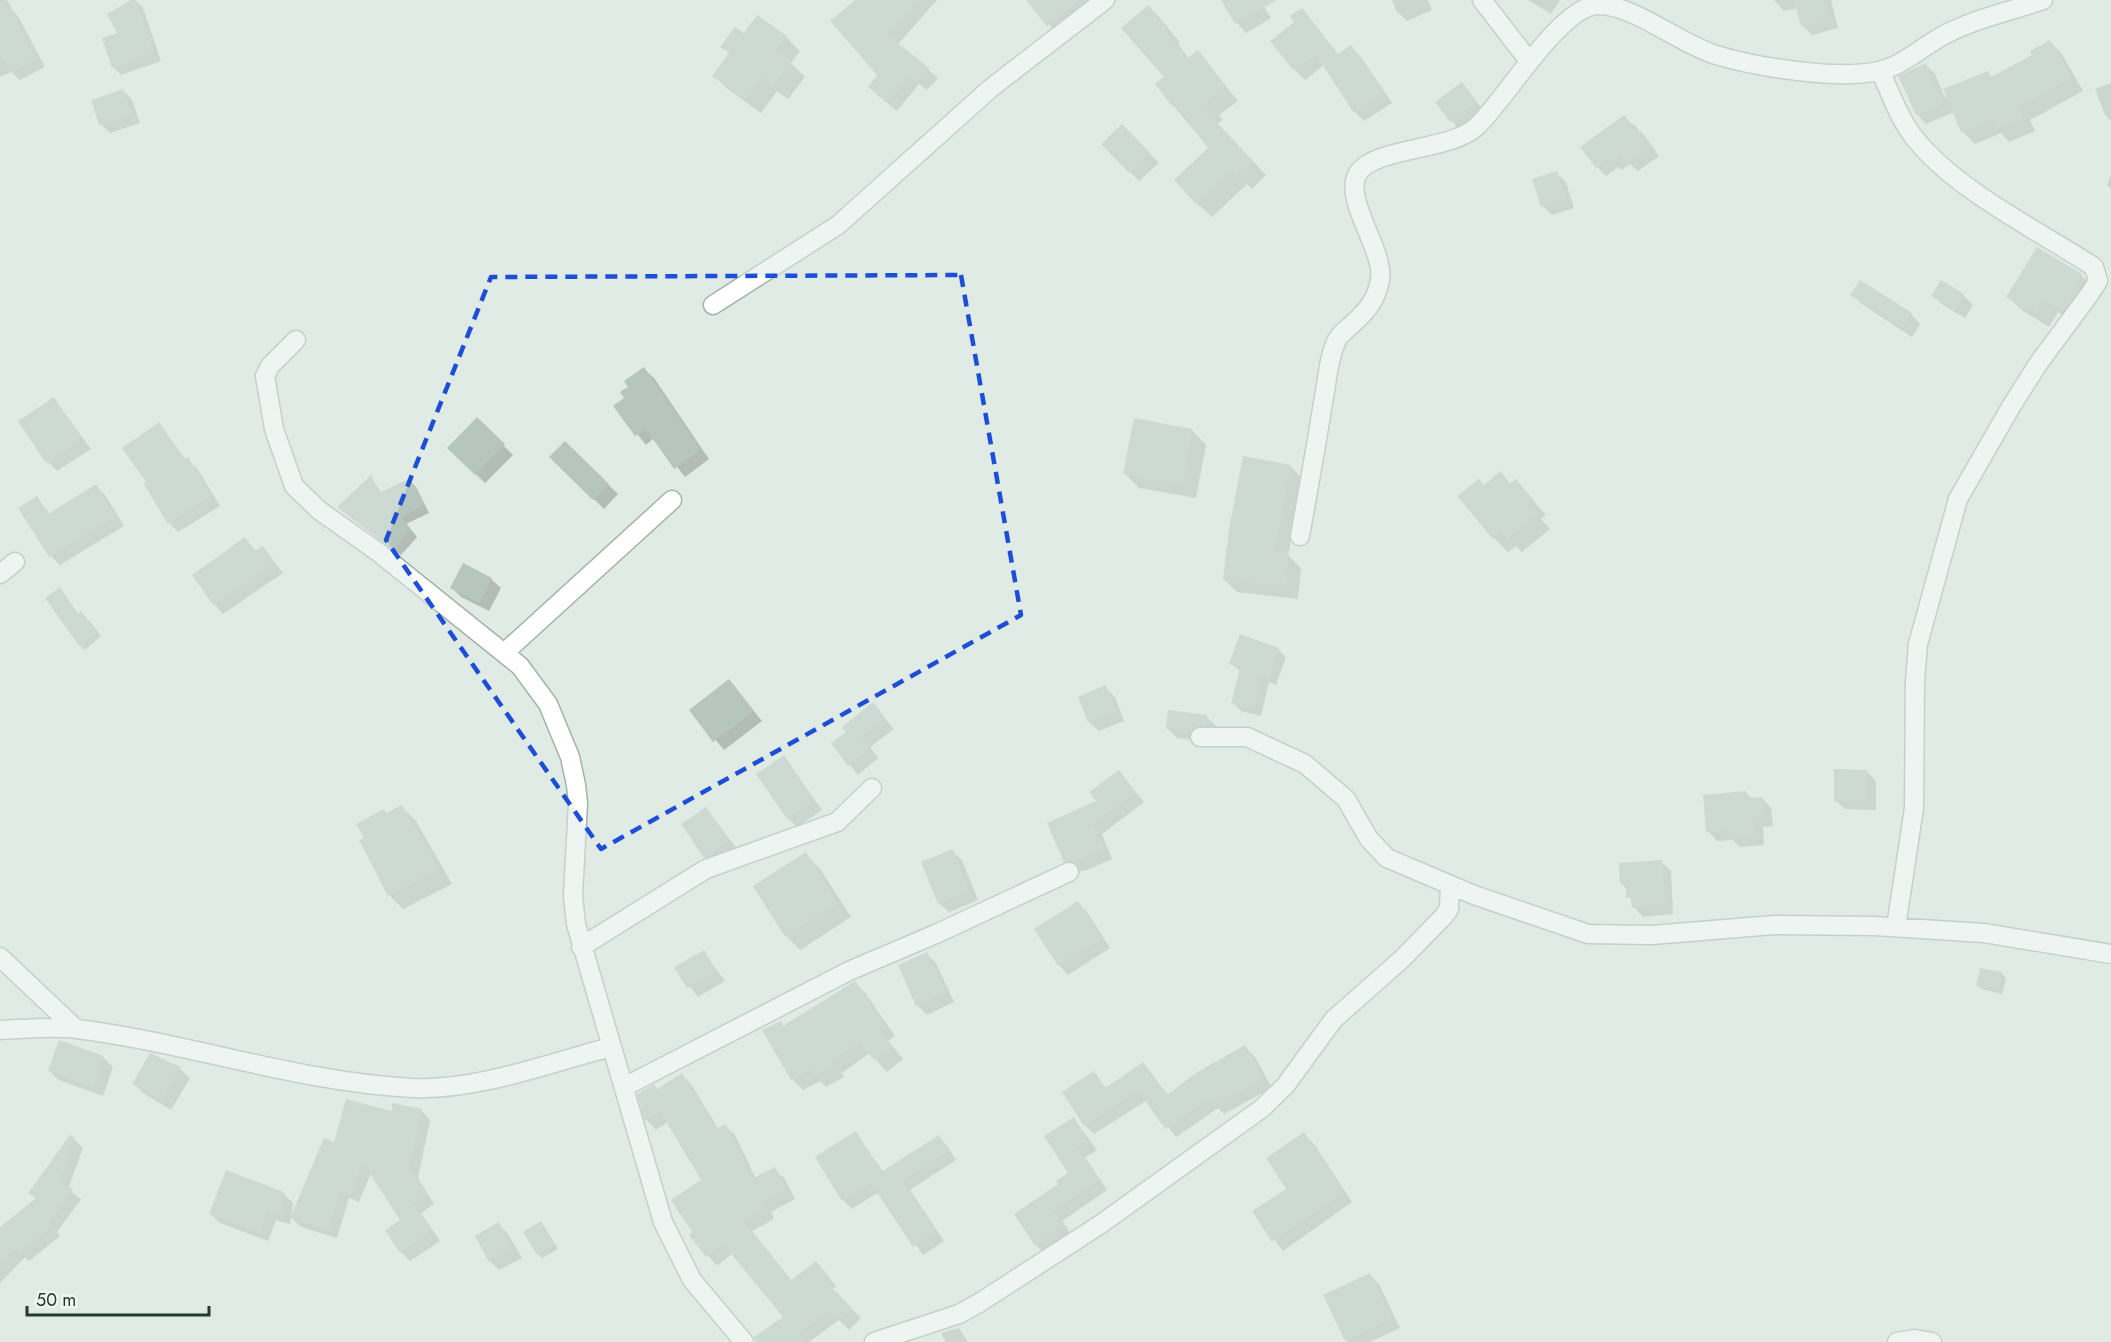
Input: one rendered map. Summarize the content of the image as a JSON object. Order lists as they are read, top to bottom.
{
  "scale_bar": "50 m"
}
